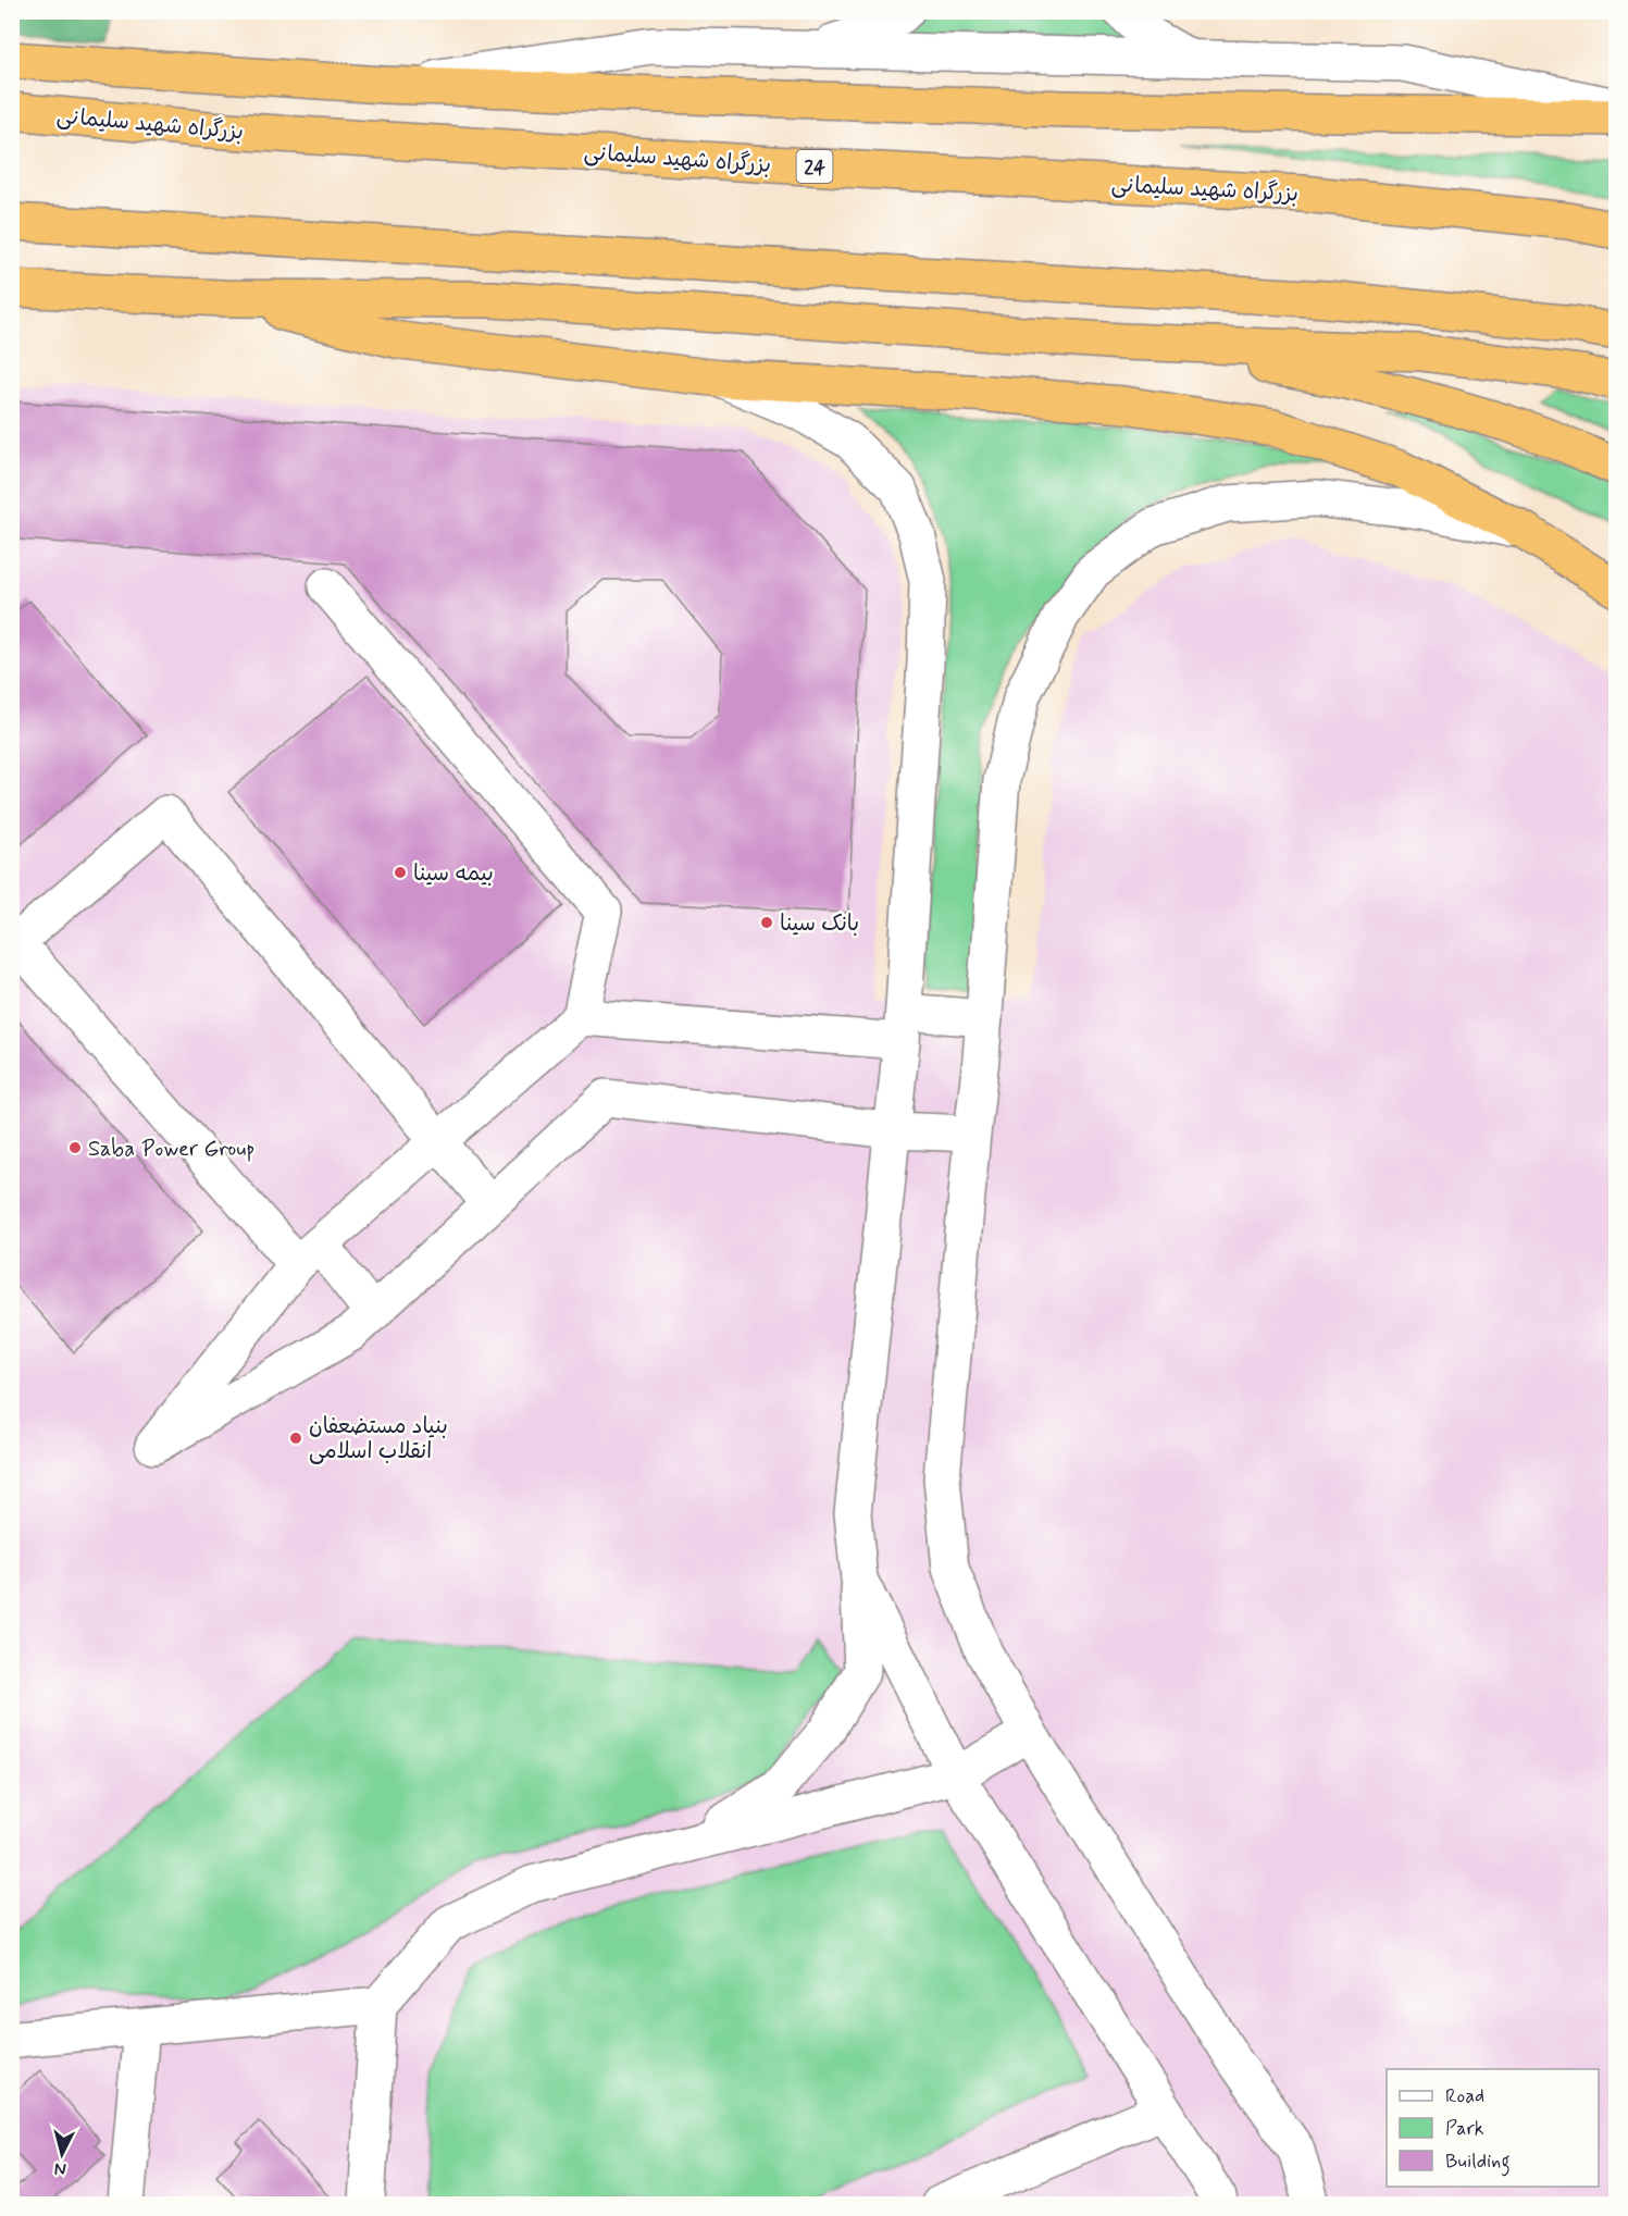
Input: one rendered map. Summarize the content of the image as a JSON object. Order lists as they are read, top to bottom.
{
  "streets": {
    "highway": ["بزرگراه شهید سلیمانی", "24"]
  },
  "places": [
    "بیمه سینا",
    "بانک سینا",
    "Saba Power Group",
    "بنیاد مستضعفان انقلاب اسلامی"
  ],
  "legend": ["Road", "Park", "Building"],
  "north": "bottom"
}
